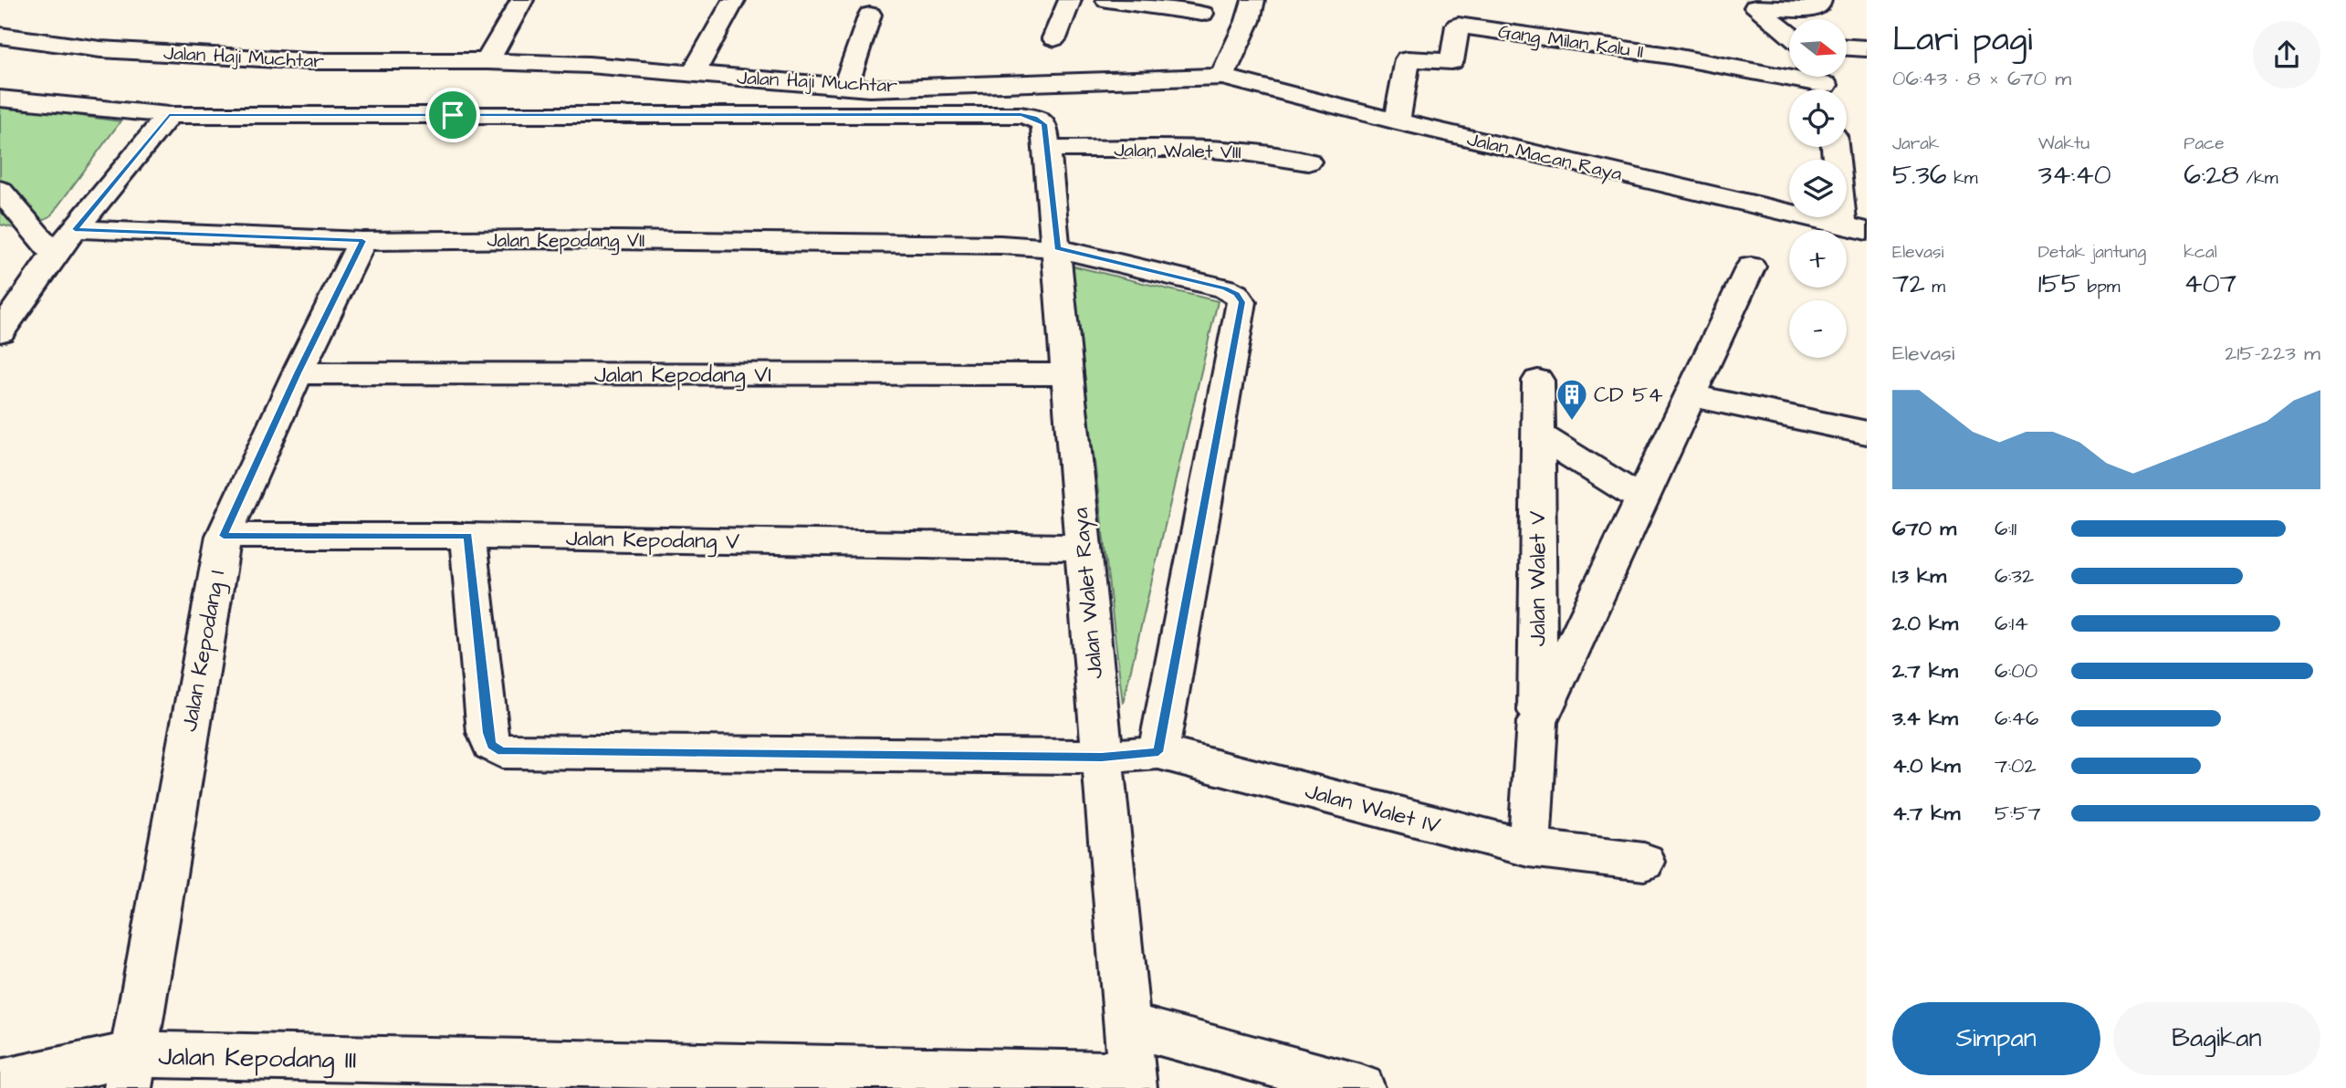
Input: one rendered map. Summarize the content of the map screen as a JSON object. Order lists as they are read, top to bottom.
{
  "streets": {
    "street": [
      "Gang Milan Kalu II",
      "Jalan Haji Muchtar",
      "Jalan Walet VIII",
      "Jalan Macan Raya",
      "Jalan Kepodang VII",
      "Jalan Kepodang VI",
      "Jalan Kepodang V",
      "Jalan Walet V",
      "Jalan Walet Raya",
      "Jalan Kepodang I",
      "Jalan Walet IV",
      "Jalan Kepodang III"
    ]
  },
  "crossings": [
    ["Gang Milan Kalu II", "Jalan Macan Raya"],
    ["Jalan Haji Muchtar", "Jalan Macan Raya"],
    ["Jalan Walet VIII", "Jalan Walet Raya"],
    ["Jalan Kepodang VII", "Jalan Walet Raya"],
    ["Jalan Kepodang VII", "Jalan Kepodang I"],
    ["Jalan Kepodang VII", "Jalan Walet IV"],
    ["Jalan Kepodang VI", "Jalan Walet Raya"],
    ["Jalan Kepodang VI", "Jalan Kepodang I"],
    ["Jalan Kepodang V", "Jalan Walet Raya"],
    ["Jalan Kepodang V", "Jalan Kepodang I"],
    ["Jalan Kepodang V", "Jalan Walet IV"],
    ["Jalan Walet V", "Jalan Walet IV"],
    ["Jalan Walet Raya", "Jalan Walet IV"],
    ["Jalan Walet Raya", "Jalan Kepodang III"],
    ["Jalan Kepodang I", "Jalan Kepodang III"]
  ],
  "places": {
    "building": ["CD 54"]
  },
  "north": "right",
  "page": {
    "heading": ["Lari pagi", "06:43 · 8 × 670 m"],
    "map_buttons": ["+", "−"],
    "stats": [
      ["Jarak", "5.36 km"],
      ["Waktu", "34:40"],
      ["Pace", "6:28 /km"],
      ["Elevasi", "72 m"],
      ["Detak jantung", "155 bpm"],
      ["kcal", "407"]
    ],
    "chart": ["Elevasi", "215–223 m"],
    "list": [
      {
        "name": "670 m",
        "note": "6:11"
      },
      {
        "name": "1.3 km",
        "note": "6:32"
      },
      {
        "name": "2.0 km",
        "note": "6:14"
      },
      {
        "name": "2.7 km",
        "note": "6:00"
      },
      {
        "name": "3.4 km",
        "note": "6:46"
      },
      {
        "name": "4.0 km",
        "note": "7:02"
      },
      {
        "name": "4.7 km",
        "note": "5:57"
      }
    ],
    "buttons": ["Simpan", "Bagikan"]
  }
}
